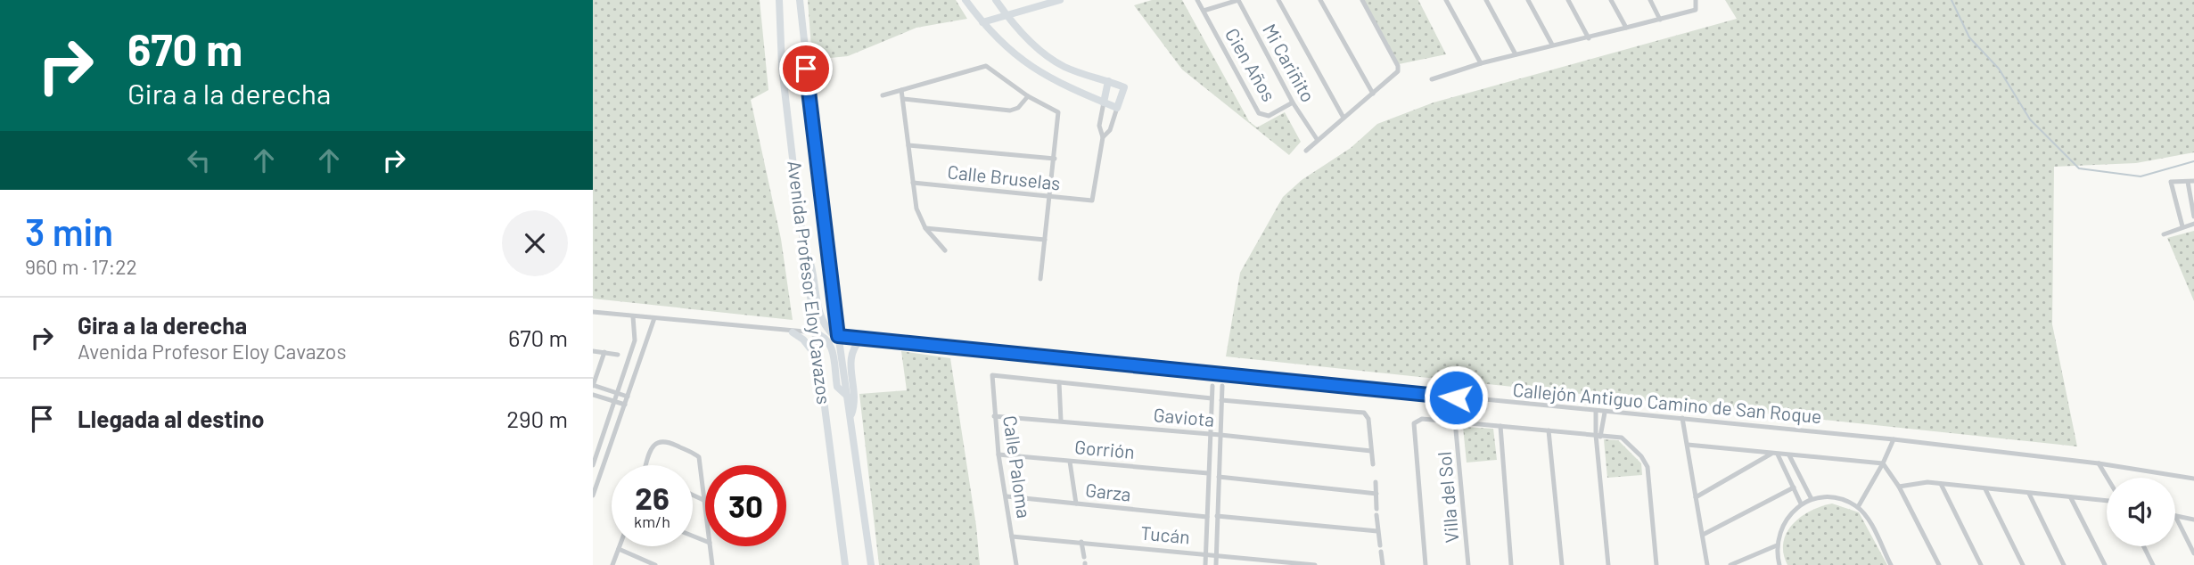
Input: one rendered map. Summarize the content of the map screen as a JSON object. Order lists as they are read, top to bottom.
{
  "streets": {
    "main road": ["Avenida Profesor Eloy Cavazos"],
    "street": [
      "Mi Cariñito",
      "Cien Años",
      "Calle Bruselas",
      "Callejón Antiguo Camino de San Roque",
      "Gaviota",
      "Gorrión",
      "Calle Paloma",
      "Garza",
      "Villa del Sol",
      "Tucán"
    ]
  },
  "crossings": [
    ["Mi Cariñito", "Cien Años"],
    ["Avenida Profesor Eloy Cavazos", "Callejón Antiguo Camino de San Roque"],
    ["Callejón Antiguo Camino de San Roque", "Villa del Sol"],
    ["Gaviota", "Calle Paloma"],
    ["Gorrión", "Calle Paloma"],
    ["Calle Paloma", "Garza"],
    ["Calle Paloma", "Tucán"]
  ],
  "page": {
    "turn": ["670 m", "Gira a la derecha"],
    "heading": ["3 min", "960 m · 17:22"],
    "list": [
      {
        "name": "Gira a la derecha",
        "note": "Avenida Profesor Eloy Cavazos",
        "value": "670 m"
      },
      {
        "name": "Llegada al destino",
        "value": "290 m"
      }
    ],
    "speed": "26 km/h",
    "limit": "30"
  }
}
